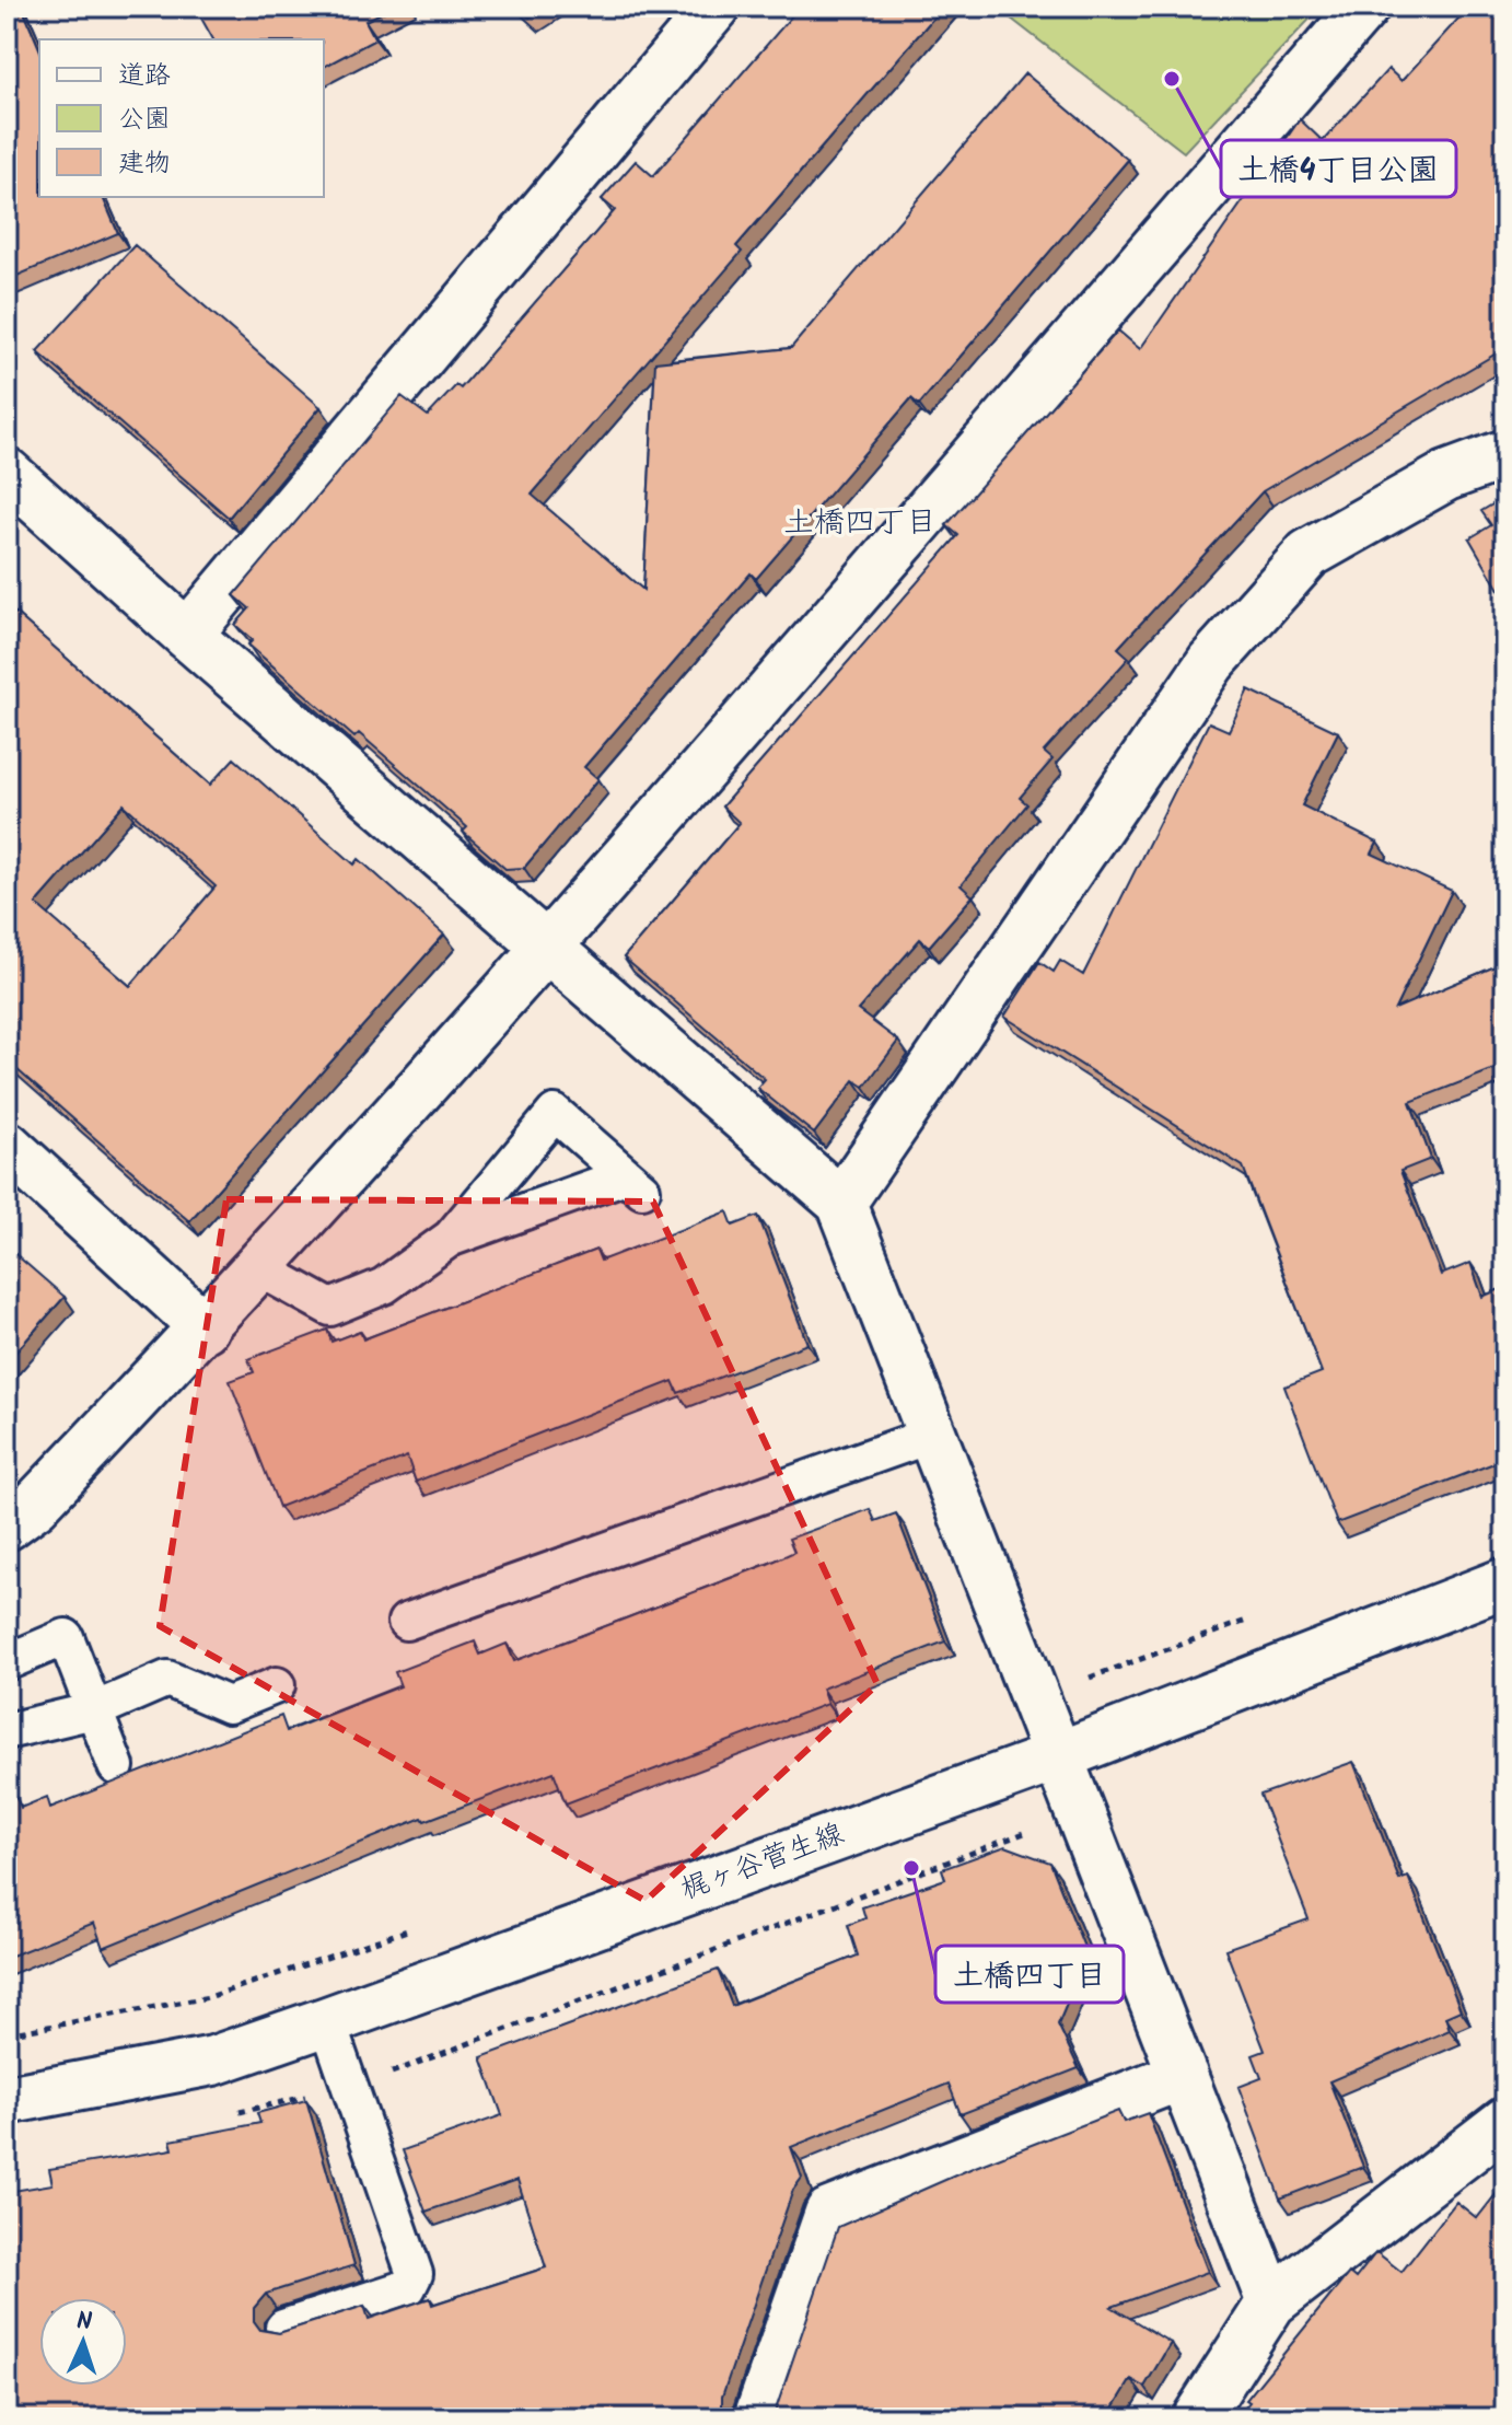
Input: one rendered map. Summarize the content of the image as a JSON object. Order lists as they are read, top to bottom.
{
  "streets": {
    "street": ["梶ヶ谷菅生線"]
  },
  "districts": ["土橋四丁目"],
  "places": ["土橋4丁目公園", "土橋四丁目"],
  "legend": ["道路", "公園", "建物"],
  "north": "top"
}
